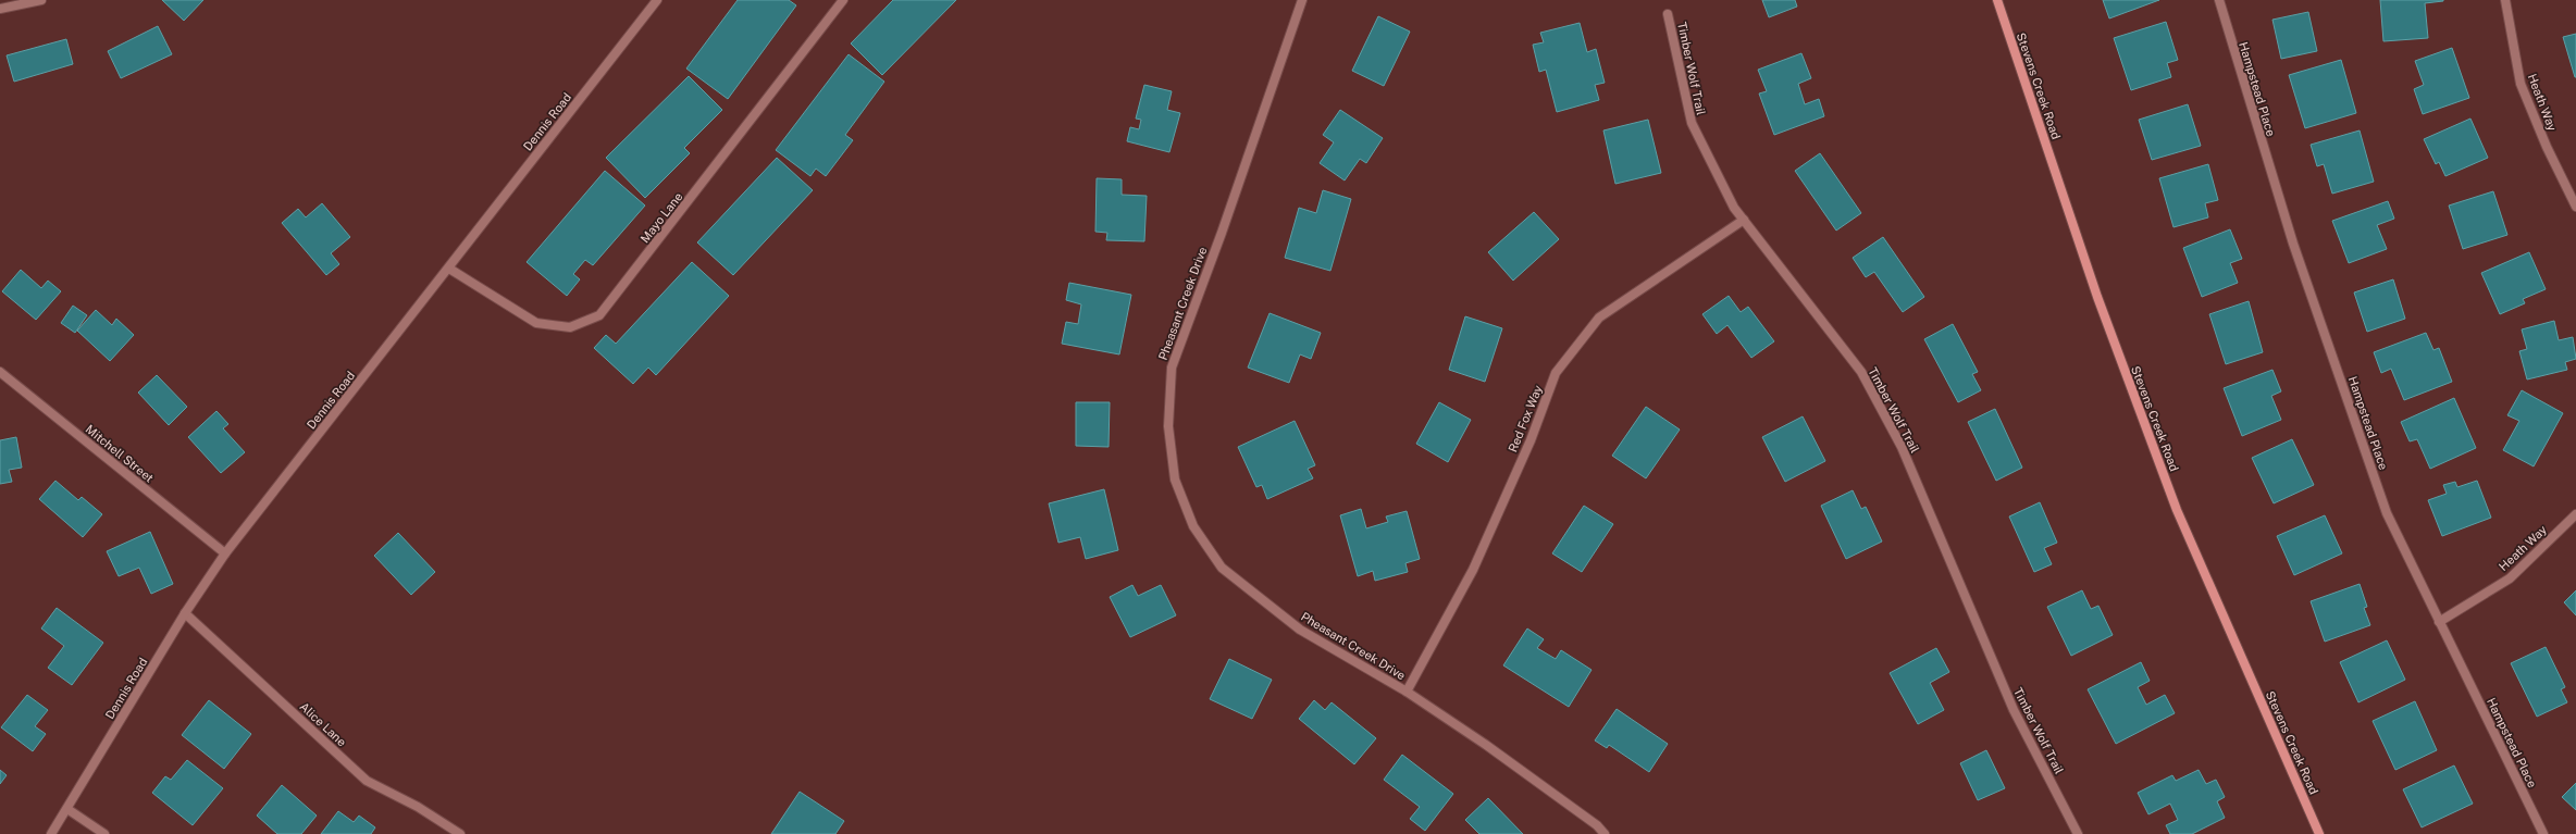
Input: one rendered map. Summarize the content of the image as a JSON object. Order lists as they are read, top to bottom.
{
  "streets": {
    "street": [
      "Timber Wolf Trail",
      "Stevens Creek Road",
      "Hampstead Place",
      "Heath Way",
      "Dennis Road",
      "Mayo Lane",
      "Pheasant Creek Drive",
      "Red Fox Way",
      "Mitchell Street",
      "Alice Lane"
    ]
  },
  "crossings": [
    ["Timber Wolf Trail", "Red Fox Way"],
    ["Hampstead Place", "Heath Way"],
    ["Dennis Road", "Mayo Lane"],
    ["Dennis Road", "Mitchell Street"],
    ["Dennis Road", "Alice Lane"],
    ["Pheasant Creek Drive", "Red Fox Way"]
  ]
}
